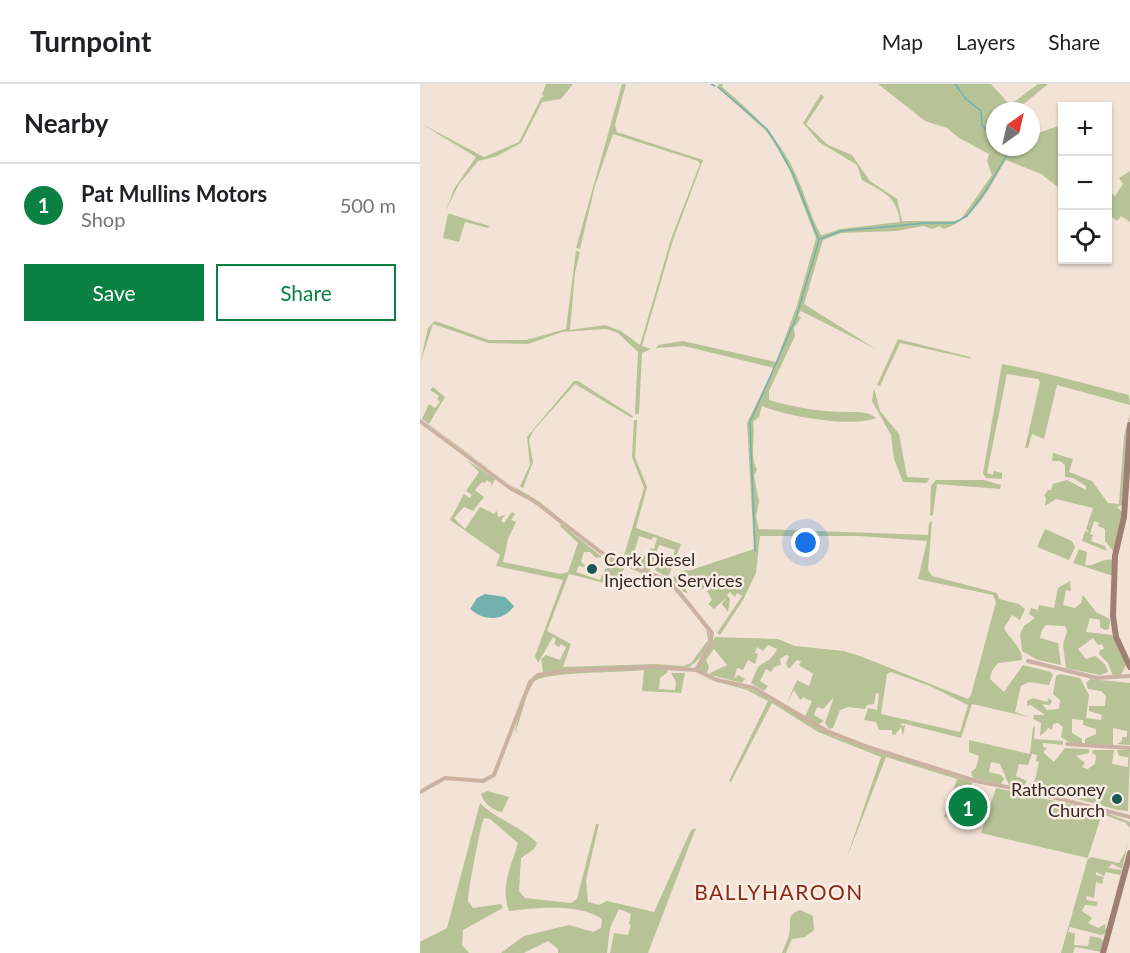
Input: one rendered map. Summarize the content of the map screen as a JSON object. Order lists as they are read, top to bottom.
{
  "districts": ["BALLYHAROON"],
  "places": ["Cork Diesel Injection Services", "Rathcooney Church"],
  "north": "top right",
  "page": {
    "header": "Turnpoint",
    "nav": ["Map", "Layers", "Share"],
    "heading": "Nearby",
    "map_buttons": ["+", "−"],
    "list": [
      {
        "mark": "1",
        "name": "Pat Mullins Motors",
        "note": "Shop",
        "value": "500 m"
      }
    ],
    "buttons": ["Save", "Share"],
    "pins": "1"
  }
}
